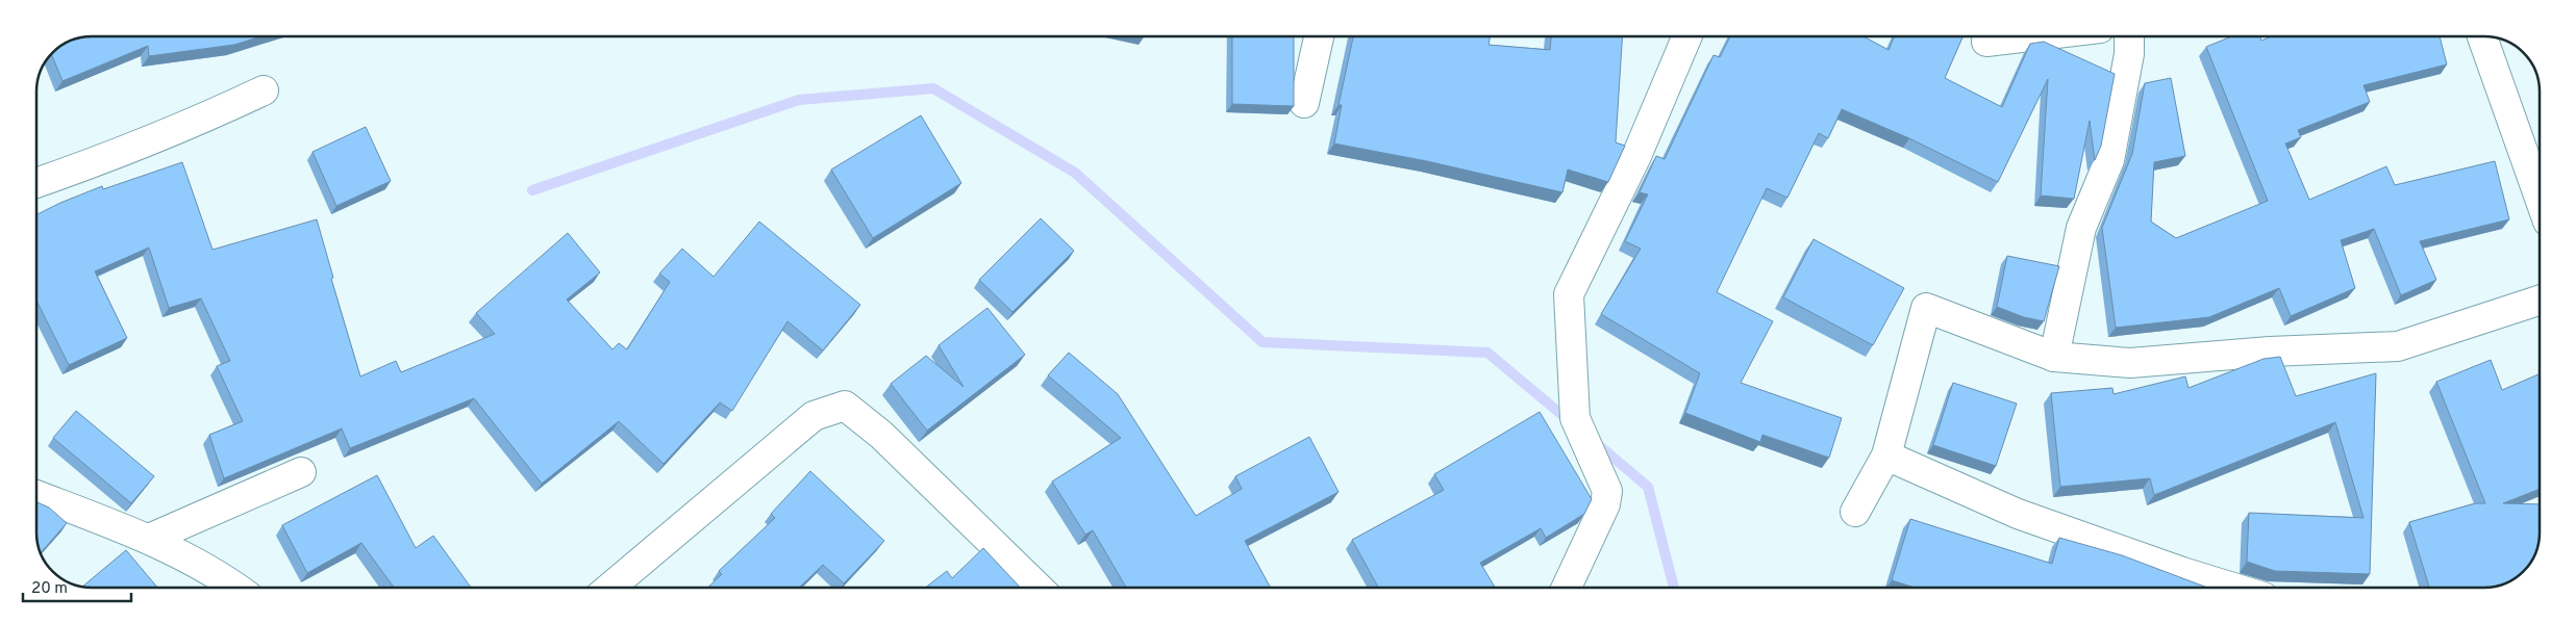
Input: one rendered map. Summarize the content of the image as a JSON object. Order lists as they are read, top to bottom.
{
  "scale_bar": "20 m"
}
